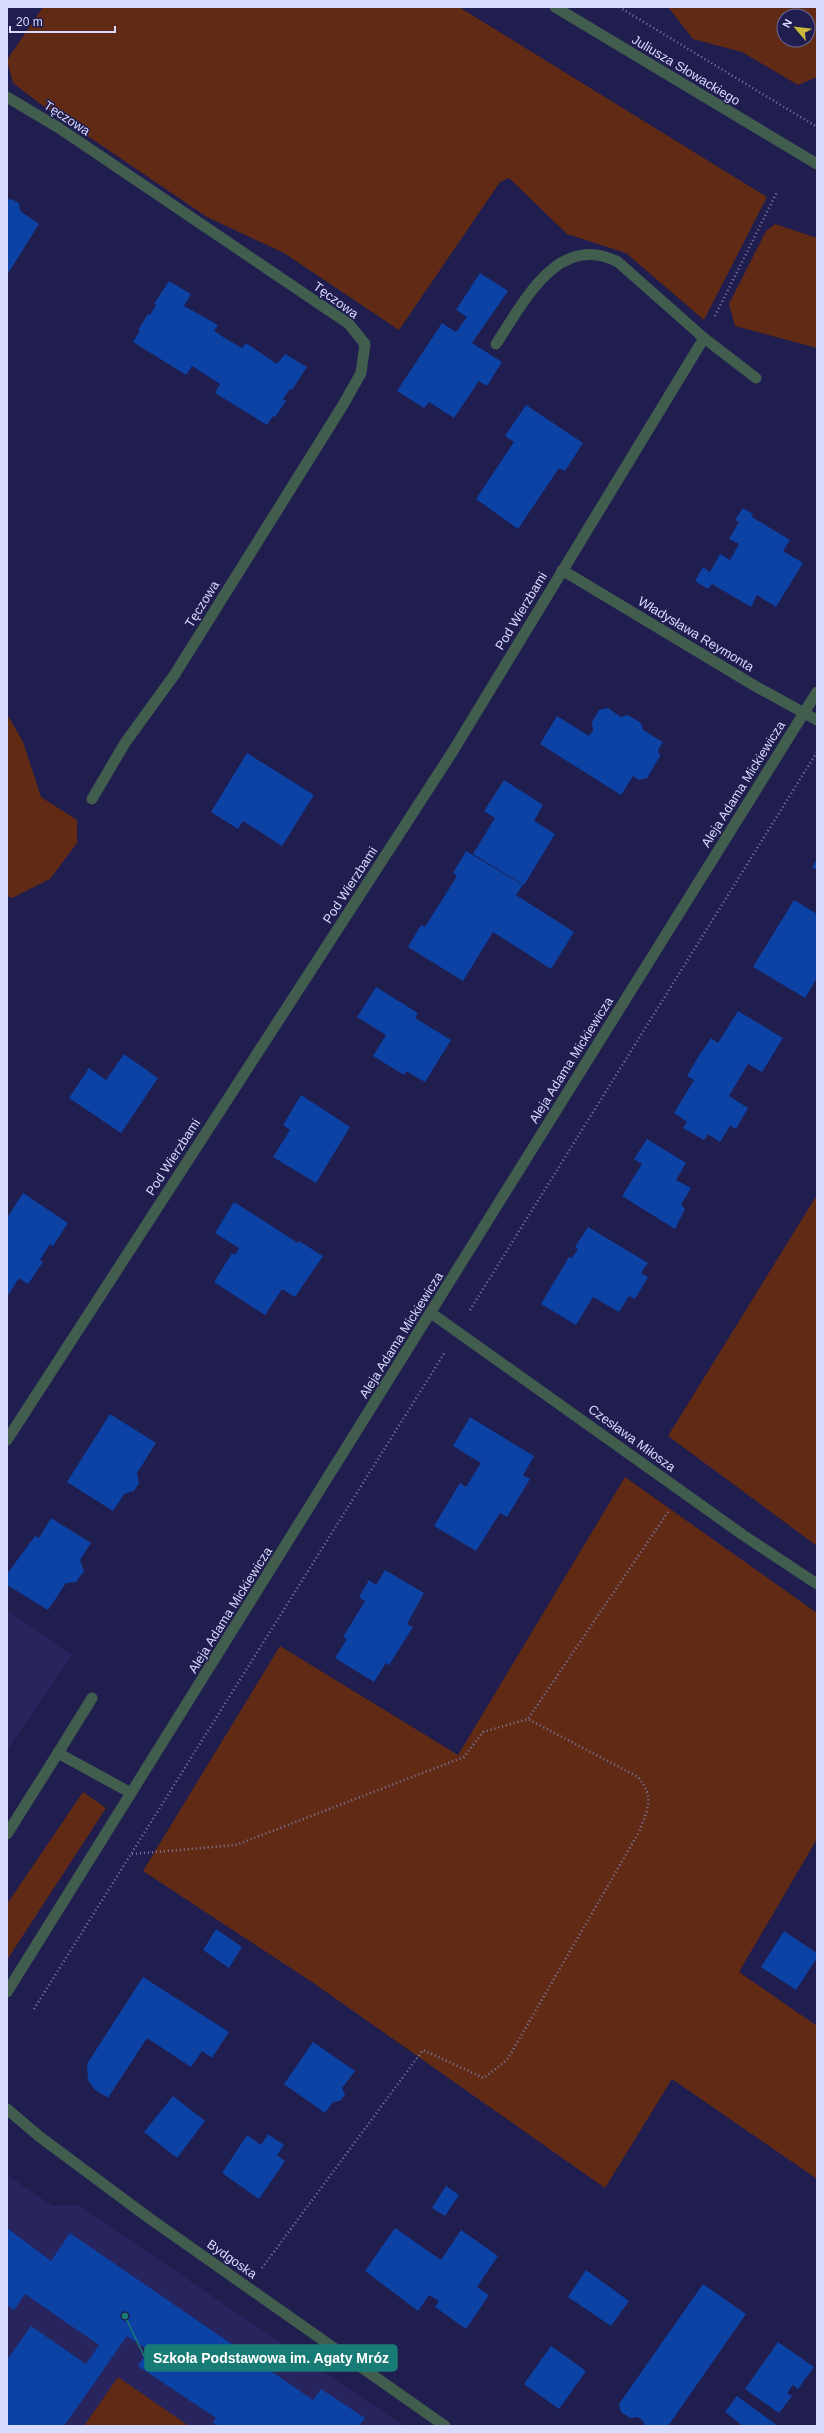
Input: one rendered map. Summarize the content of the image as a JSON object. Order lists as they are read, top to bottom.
{
  "streets": {
    "street": [
      "Juliusza Słowackiego",
      "Tęczowa",
      "Pod Wierzbami",
      "Władysława Reymonta",
      "Aleja Adama Mickiewicza",
      "Czesława Miłosza",
      "Bydgoska"
    ]
  },
  "crossings": [
    ["Pod Wierzbami", "Władysława Reymonta"],
    ["Władysława Reymonta", "Aleja Adama Mickiewicza"],
    ["Aleja Adama Mickiewicza", "Czesława Miłosza"]
  ],
  "places": ["Szkoła Podstawowa im. Agaty Mróz"],
  "scale_bar": "20 m",
  "north": "top left"
}
